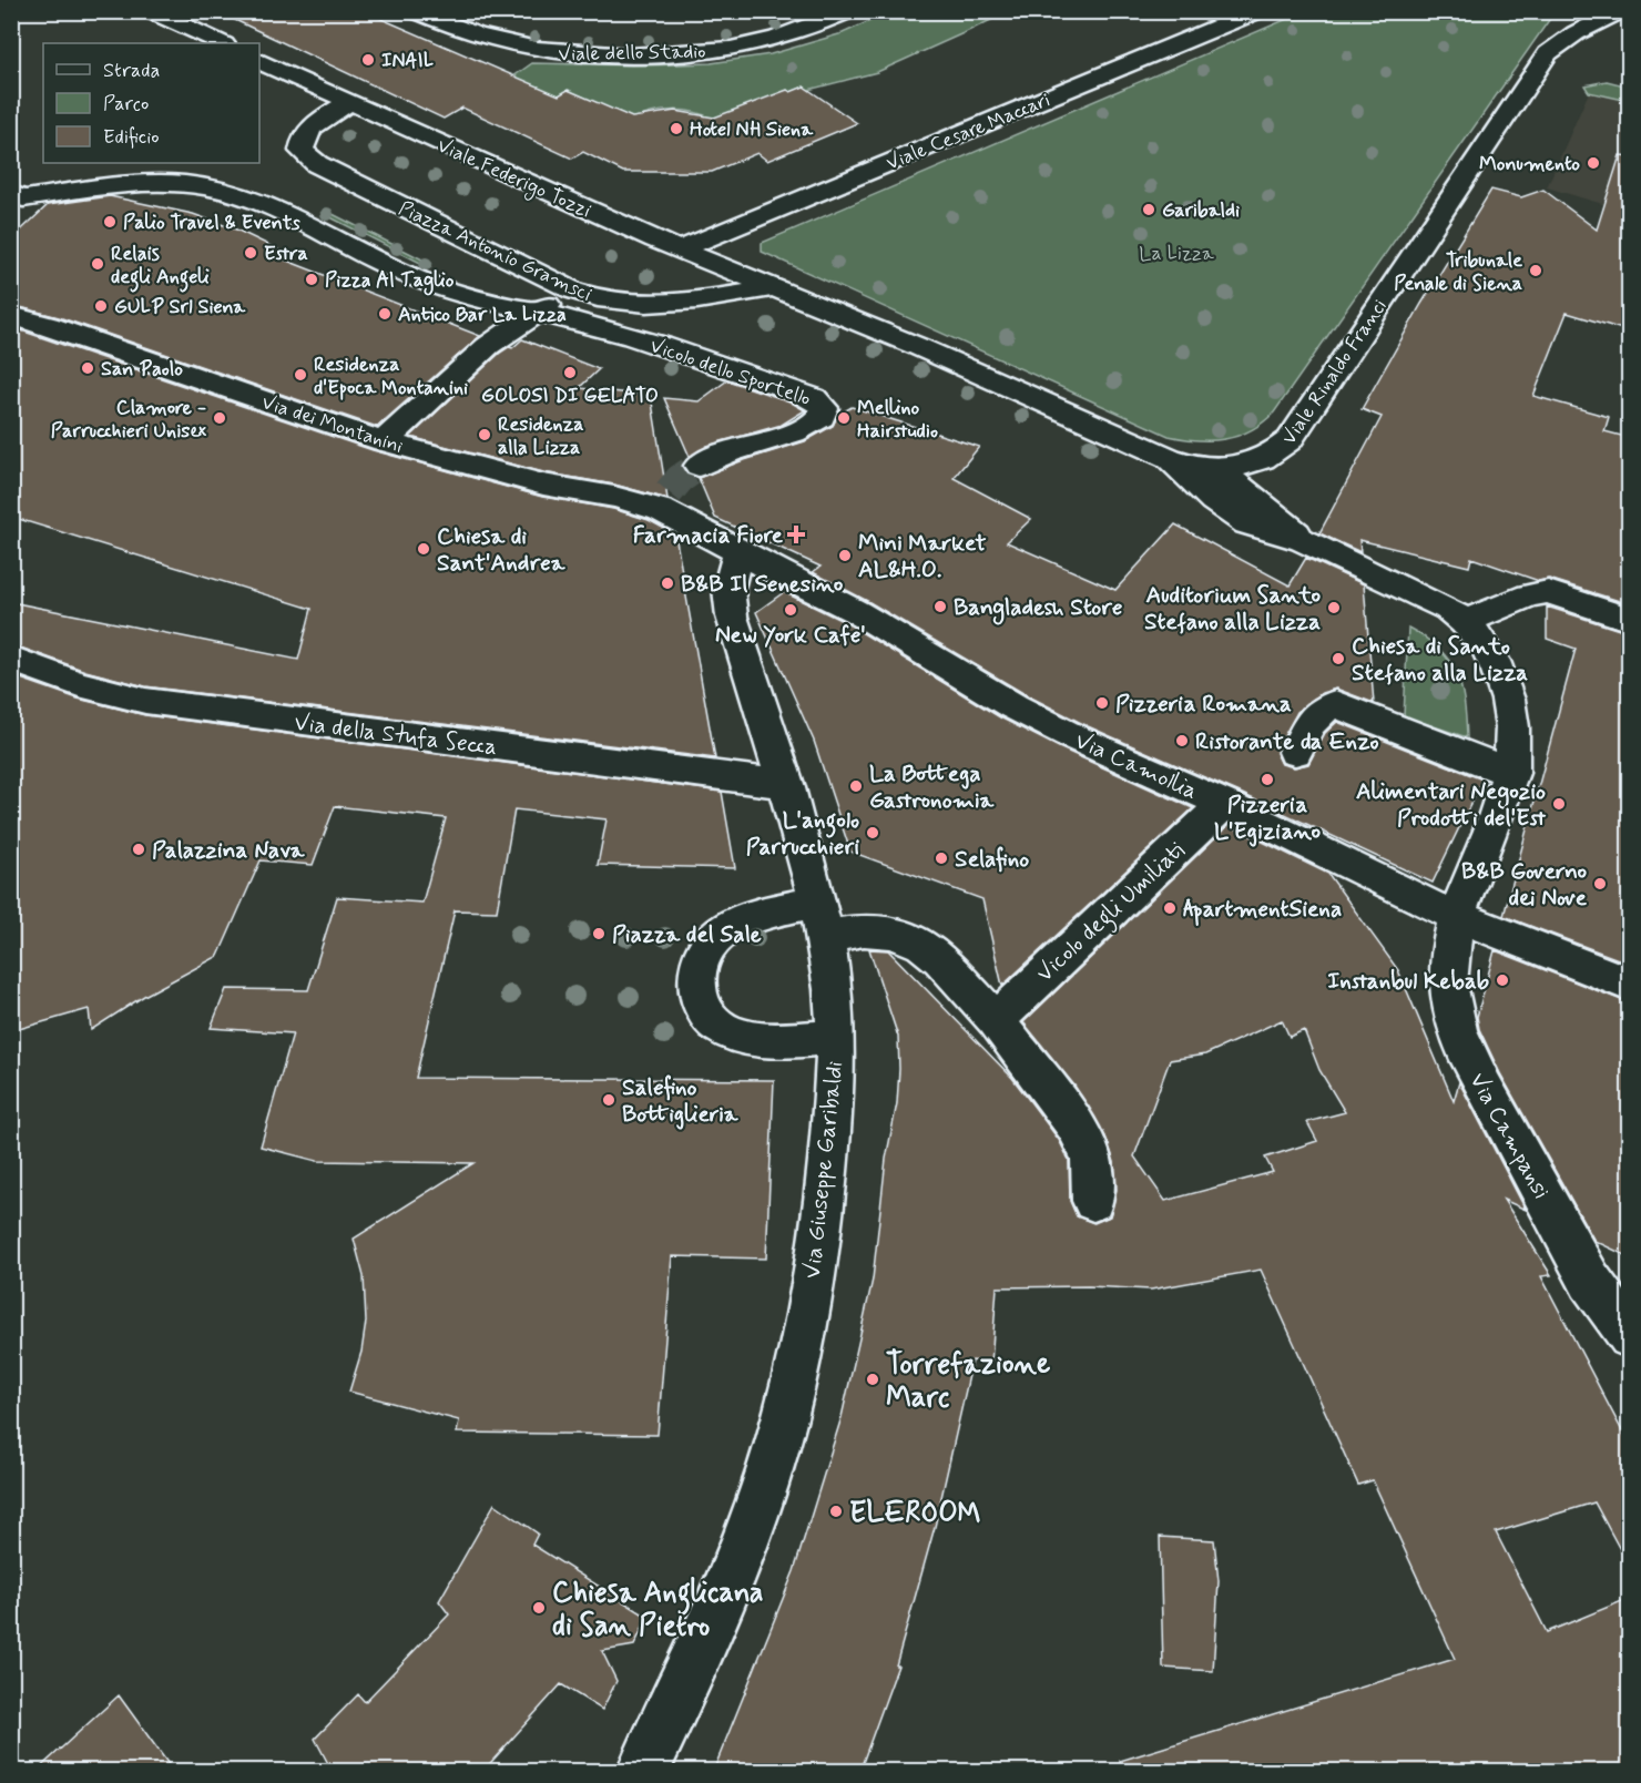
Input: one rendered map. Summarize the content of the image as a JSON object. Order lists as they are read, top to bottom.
{
  "streets": {
    "street": [
      "Viale dello Stadio",
      "Viale Cesare Maccari",
      "Viale Federigo Tozzi",
      "Piazza Antonio Gramsci",
      "Vicolo dello Sportello",
      "Viale Rinaldo Franci",
      "Via dei Montanini",
      "Via della Stufa Secca",
      "Via Camollia",
      "Vicolo degli Umiliati",
      "Via Campansi",
      "Via Giuseppe Garibaldi"
    ]
  },
  "crossings": [
    ["Viale Cesare Maccari", "Viale Federigo Tozzi"],
    ["Viale Federigo Tozzi", "Piazza Antonio Gramsci"],
    ["Piazza Antonio Gramsci", "Vicolo dello Sportello"],
    ["Via dei Montanini", "Via Camollia"],
    ["Via della Stufa Secca", "Via Giuseppe Garibaldi"],
    ["Via Camollia", "Vicolo degli Umiliati"],
    ["Via Camollia", "Via Campansi"],
    ["Via Camollia", "Via Giuseppe Garibaldi"]
  ],
  "parks": ["La Lizza"],
  "places": {
    "other": [
      "INAIL",
      "Hotel NH Siena",
      "Monumento",
      "Garibaldi",
      "Palio Travel & Events",
      "Estra",
      "Relais degli Angeli",
      "Tribunale Penale di Siena",
      "Pizza Al Taglio",
      "GULP Srl Siena",
      "Antico Bar La Lizza",
      "San Paolo",
      "GOLOSI DI GELATO",
      "Residenza d'Epoca Montanini",
      "Clamore - Parrucchieri Unisex",
      "Mellino Hairstudio",
      "Residenza alla Lizza",
      "Chiesa di Sant'Andrea",
      "Mini Market AL&H.O.",
      "B&B Il Senesino",
      "Bangladesh Store",
      "Auditorium Santo Stefano alla Lizza",
      "New York Cafe'",
      "Chiesa di Santo Stefano alla Lizza",
      "Pizzeria Romana",
      "Ristorante da Enzo",
      "Pizzeria L'Egiziano",
      "La Bottega Gastronomia",
      "Alimentari Negozio Prodotti del'Est",
      "L'angolo Parrucchieri",
      "Palazzina Nava",
      "Selafino",
      "B&B Governo dei Nove",
      "ApartmentSiena",
      "Piazza del Sale",
      "Instanbul Kebab",
      "Salefino Bottiglieria",
      "Torrefazione Marc",
      "ELEROOM",
      "Chiesa Anglicana di San Pietro"
    ],
    "health": ["Farmacia Fiore"]
  },
  "legend": ["Strada", "Parco", "Edificio"]
}
